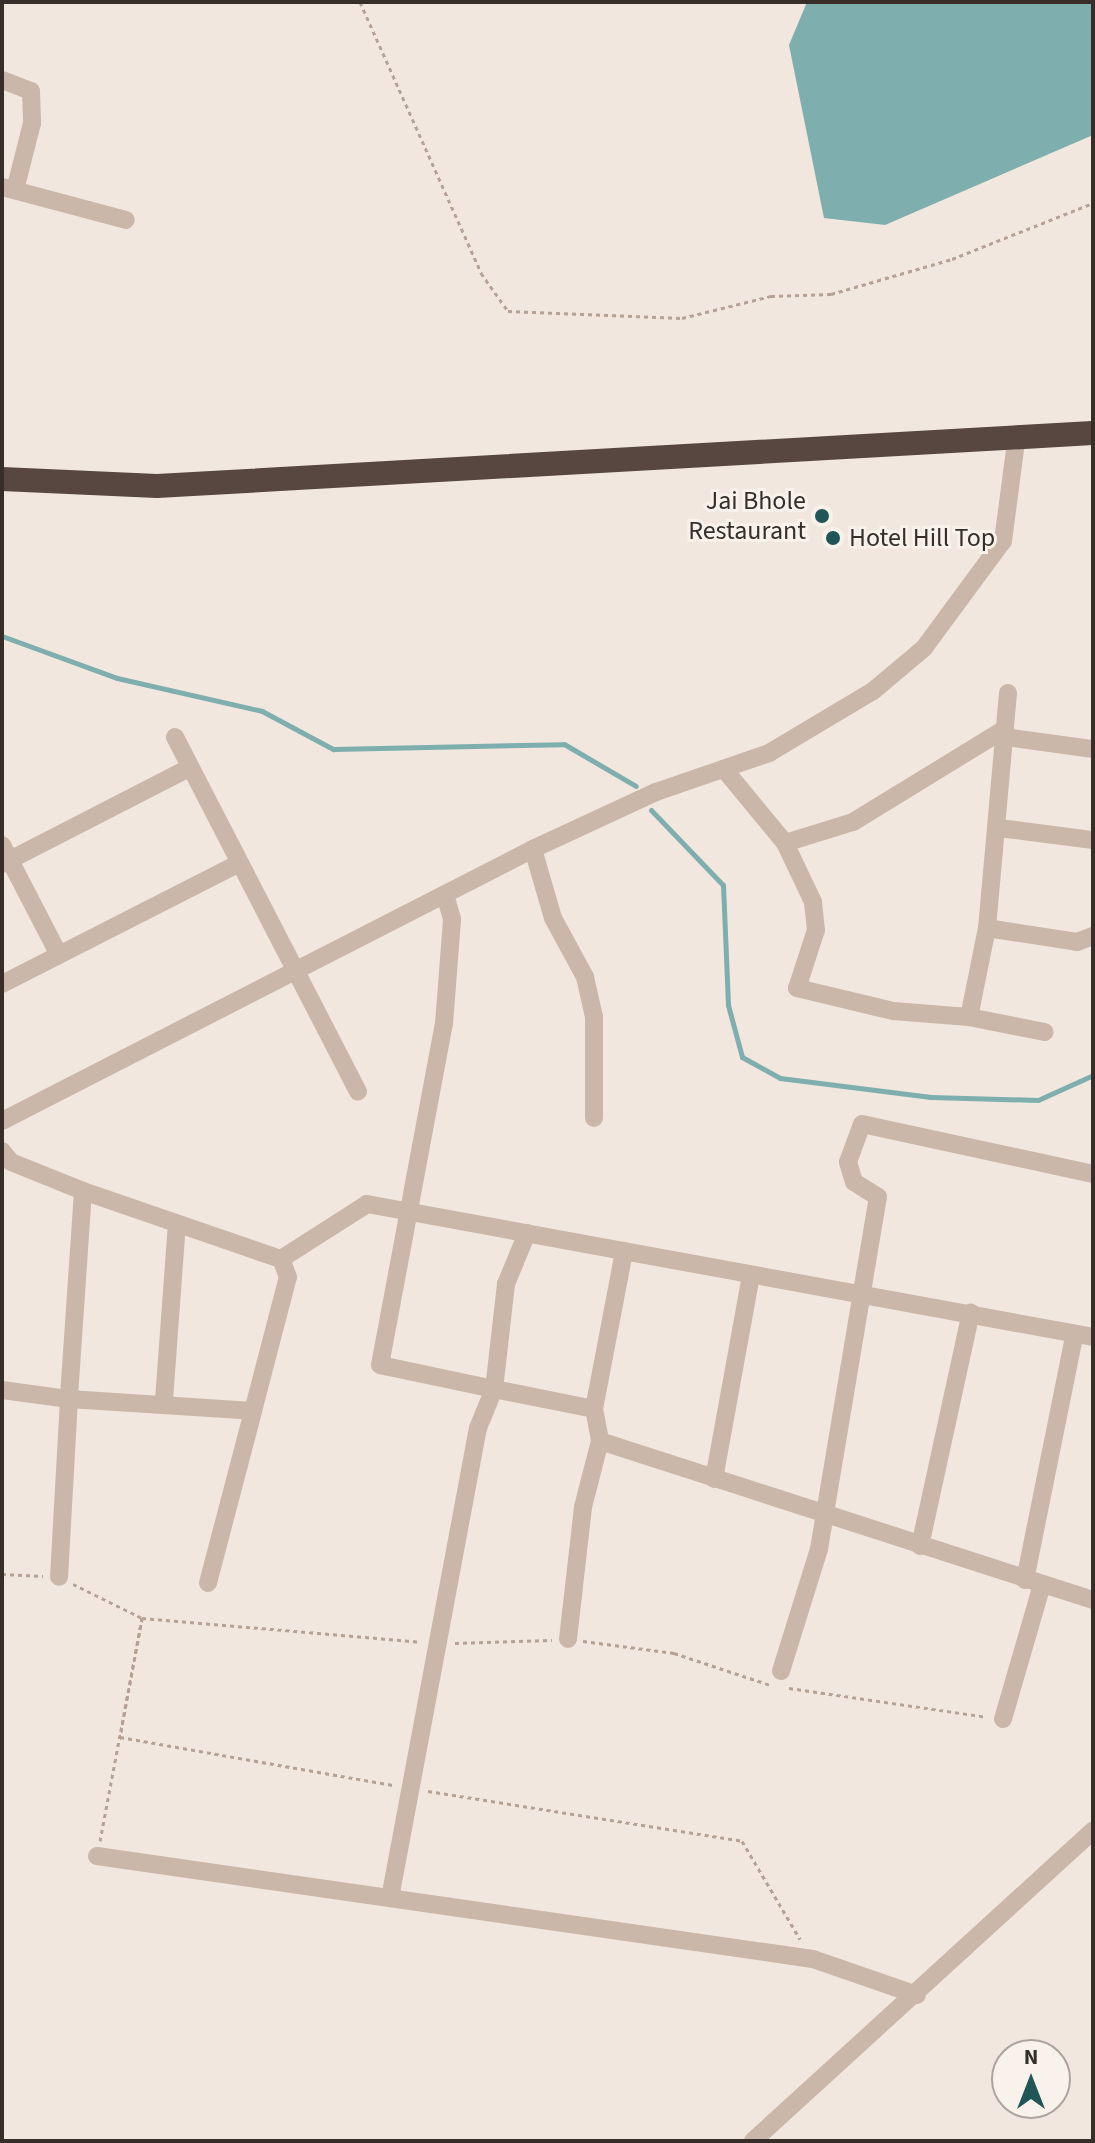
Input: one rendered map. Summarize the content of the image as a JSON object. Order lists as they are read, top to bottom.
{
  "places": ["Jai Bhole Restaurant", "Hotel Hill Top"],
  "north": "top"
}
